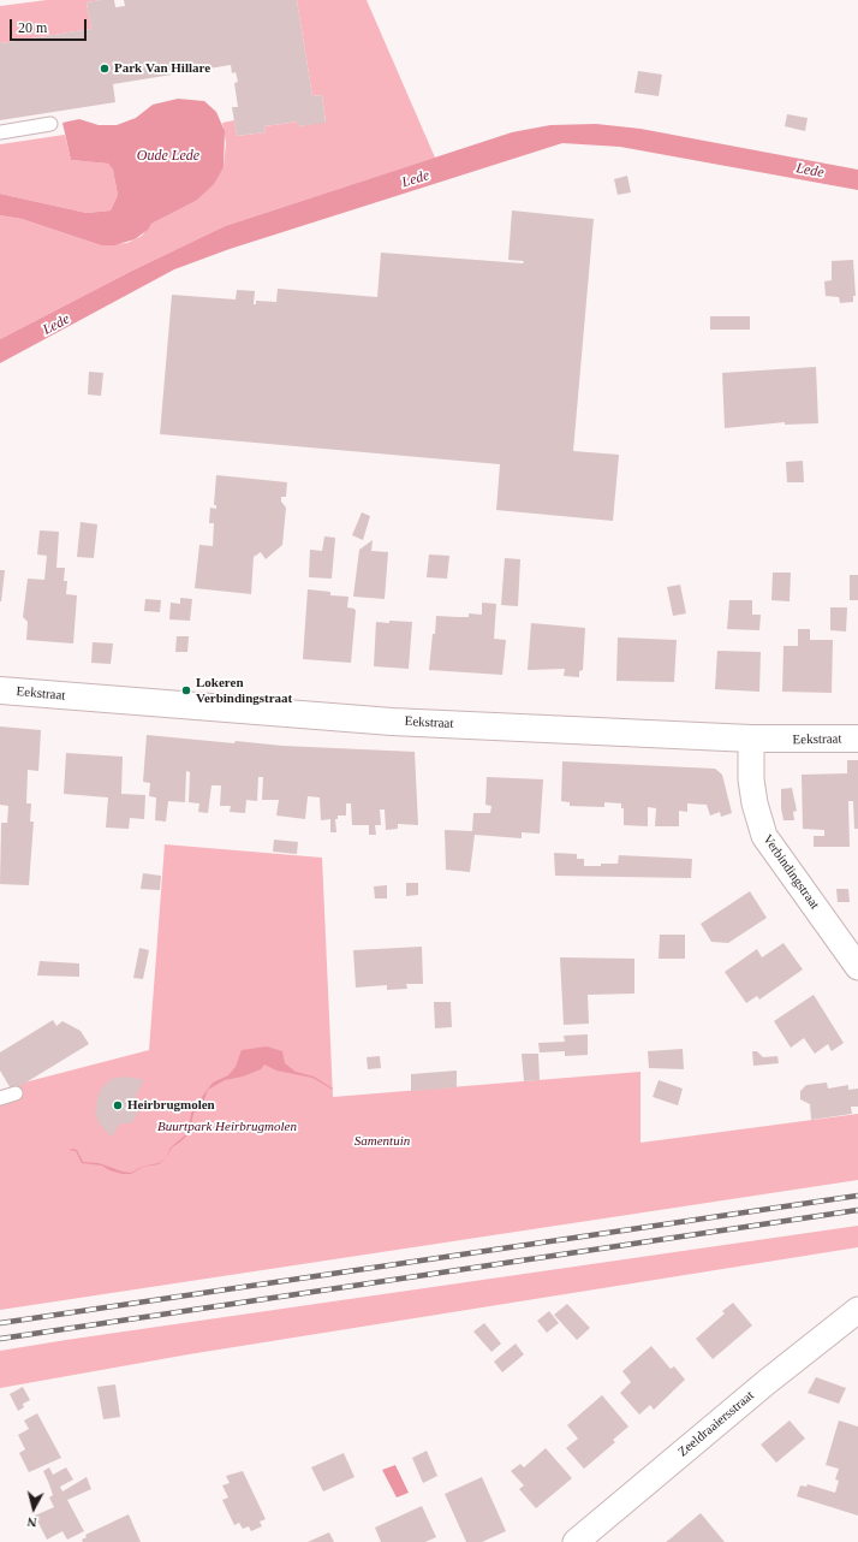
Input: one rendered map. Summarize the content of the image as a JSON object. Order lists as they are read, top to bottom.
{
  "streets": {
    "street": ["Eekstraat", "Verbindingstraat", "Zeeldraaiersstraat"]
  },
  "crossings": [
    ["Eekstraat", "Verbindingstraat"]
  ],
  "water": ["Oude Lede", "Lede"],
  "parks": ["Buurtpark Heirbrugmolen", "Samentuin"],
  "places": ["Park Van Hillare", "Lokeren Verbindingstraat", "Heirbrugmolen"],
  "scale_bar": "20 m",
  "north": "bottom"
}
